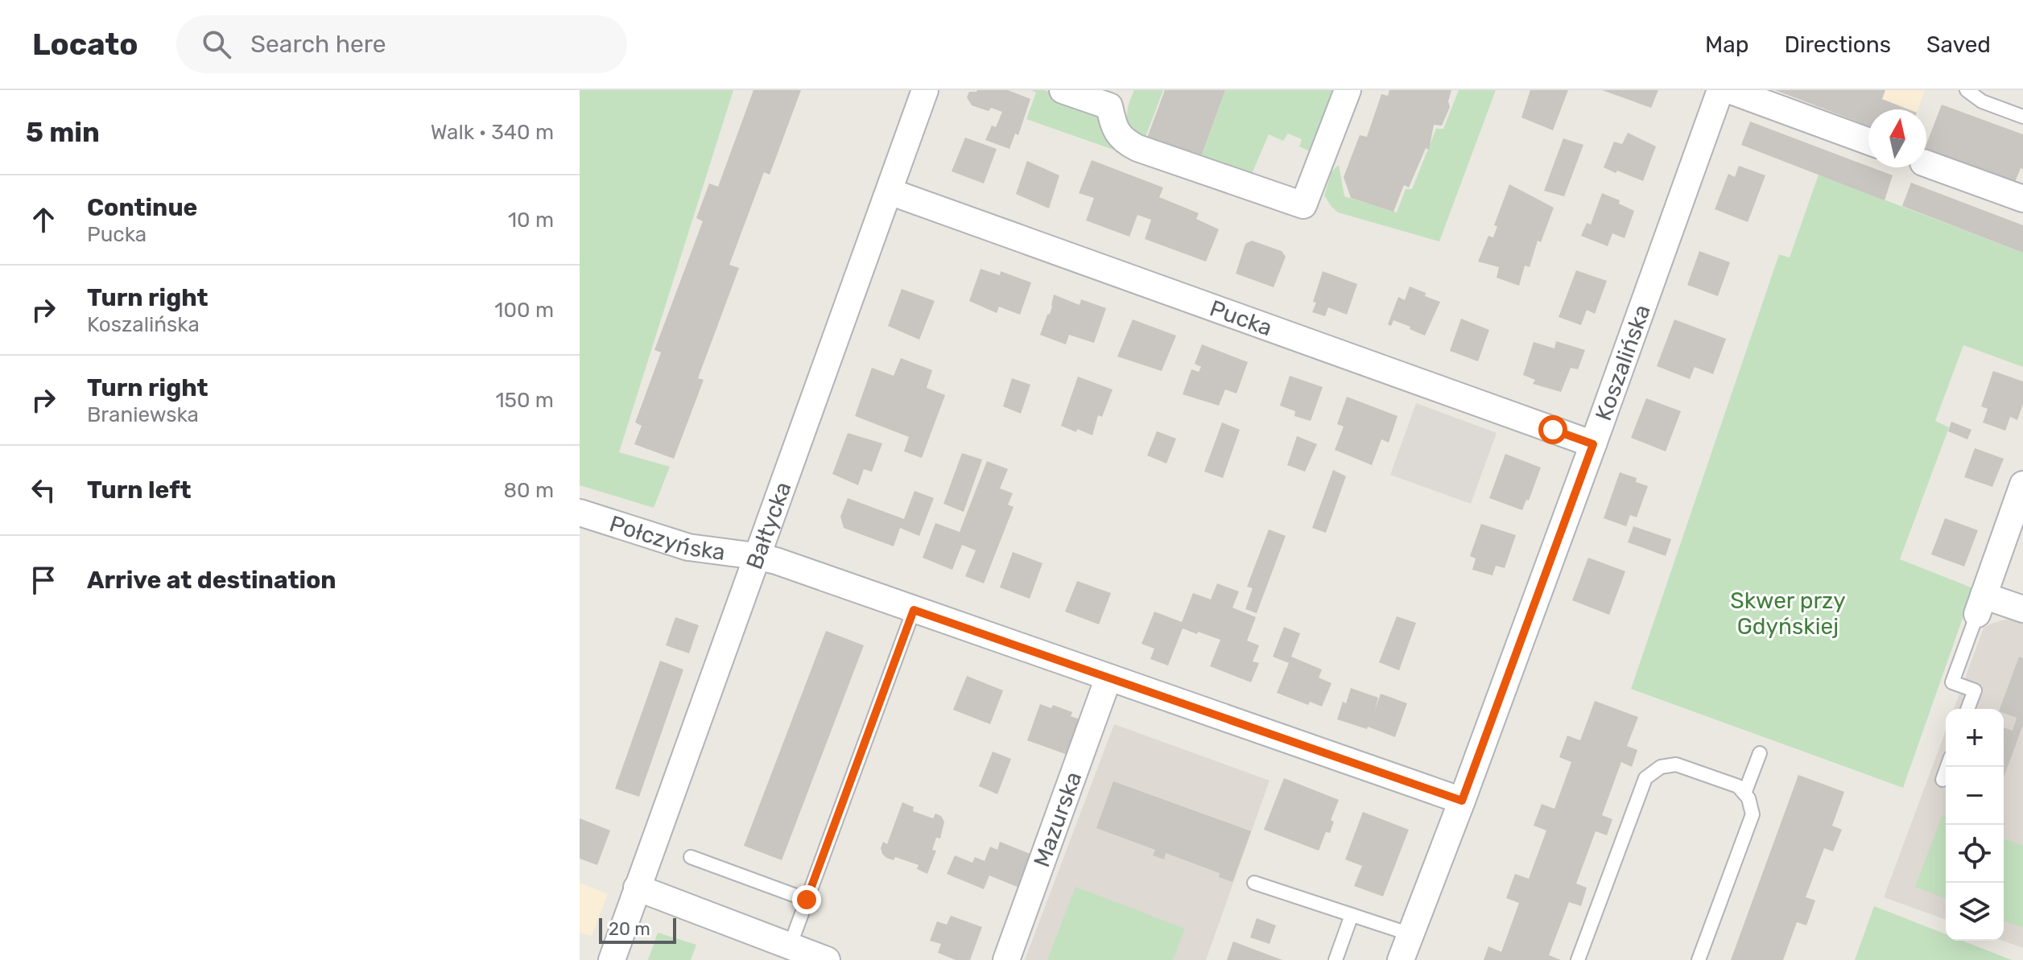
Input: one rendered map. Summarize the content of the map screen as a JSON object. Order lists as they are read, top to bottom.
{
  "streets": {
    "street": [
      "Pucka",
      "Koszalińska",
      "Bałtycka",
      "Połczyńska",
      "Mazurska"
    ]
  },
  "crossings": [
    ["Pucka", "Koszalińska"],
    ["Pucka", "Bałtycka"],
    ["Koszalińska", "Połczyńska"],
    ["Bałtycka", "Połczyńska"],
    ["Połczyńska", "Mazurska"]
  ],
  "parks": ["Skwer przy Gdyńskiej"],
  "scale_bar": "20 m",
  "north": "top",
  "page": {
    "header": "Locato",
    "search": "Search here",
    "nav": ["Map", "Directions", "Saved"],
    "heading": ["5 min", "Walk · 340 m"],
    "list": [
      ["Continue", "Pucka", "10 m"],
      ["Turn right", "Koszalińska", "100 m"],
      ["Turn right", "Braniewska", "150 m"],
      ["Turn left", "80 m"],
      "Arrive at destination"
    ],
    "map_buttons": ["+", "−"],
    "scale": "20 m"
  }
}
